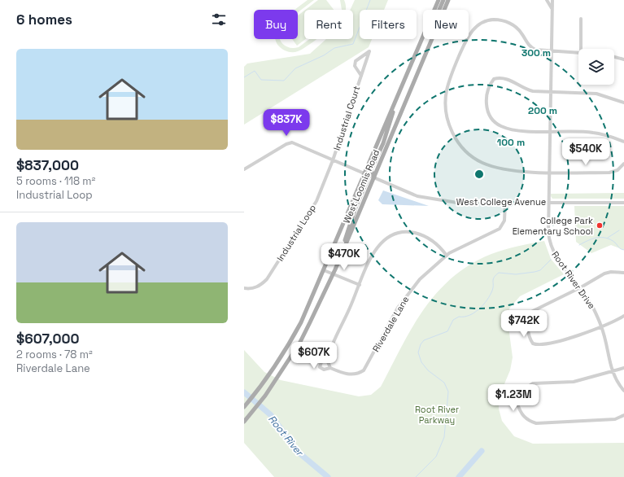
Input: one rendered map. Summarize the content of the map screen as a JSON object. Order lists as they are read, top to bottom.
{
  "streets": {
    "main road": ["West Loomis Road"],
    "street": [
      "Industrial Court",
      "West College Avenue",
      "Industrial Loop",
      "Root River Drive",
      "Riverdale Lane"
    ]
  },
  "crossings": [
    ["Industrial Court", "Industrial Loop"],
    ["West Loomis Road", "West College Avenue"],
    ["West College Avenue", "Root River Drive"],
    ["West College Avenue", "Riverdale Lane"]
  ],
  "water": ["Root River"],
  "parks": ["Root River Parkway"],
  "places": ["College Park Elementary School"],
  "page": {
    "heading": "6 homes",
    "chip": [
      "Buy",
      "Rent",
      "Filters",
      "New"
    ],
    "list": [
      {
        "name": "$837,000",
        "note": "5 rooms · 118 m² · Industrial Loop"
      },
      {
        "name": "$607,000",
        "note": "2 rooms · 78 m² · Riverdale Lane"
      }
    ],
    "price": [
      "$837K",
      "$540K",
      "$470K",
      "$742K",
      "$607K",
      "$1.23M"
    ]
  },
  "rings": ["300 m", "200 m", "100 m"]
}
